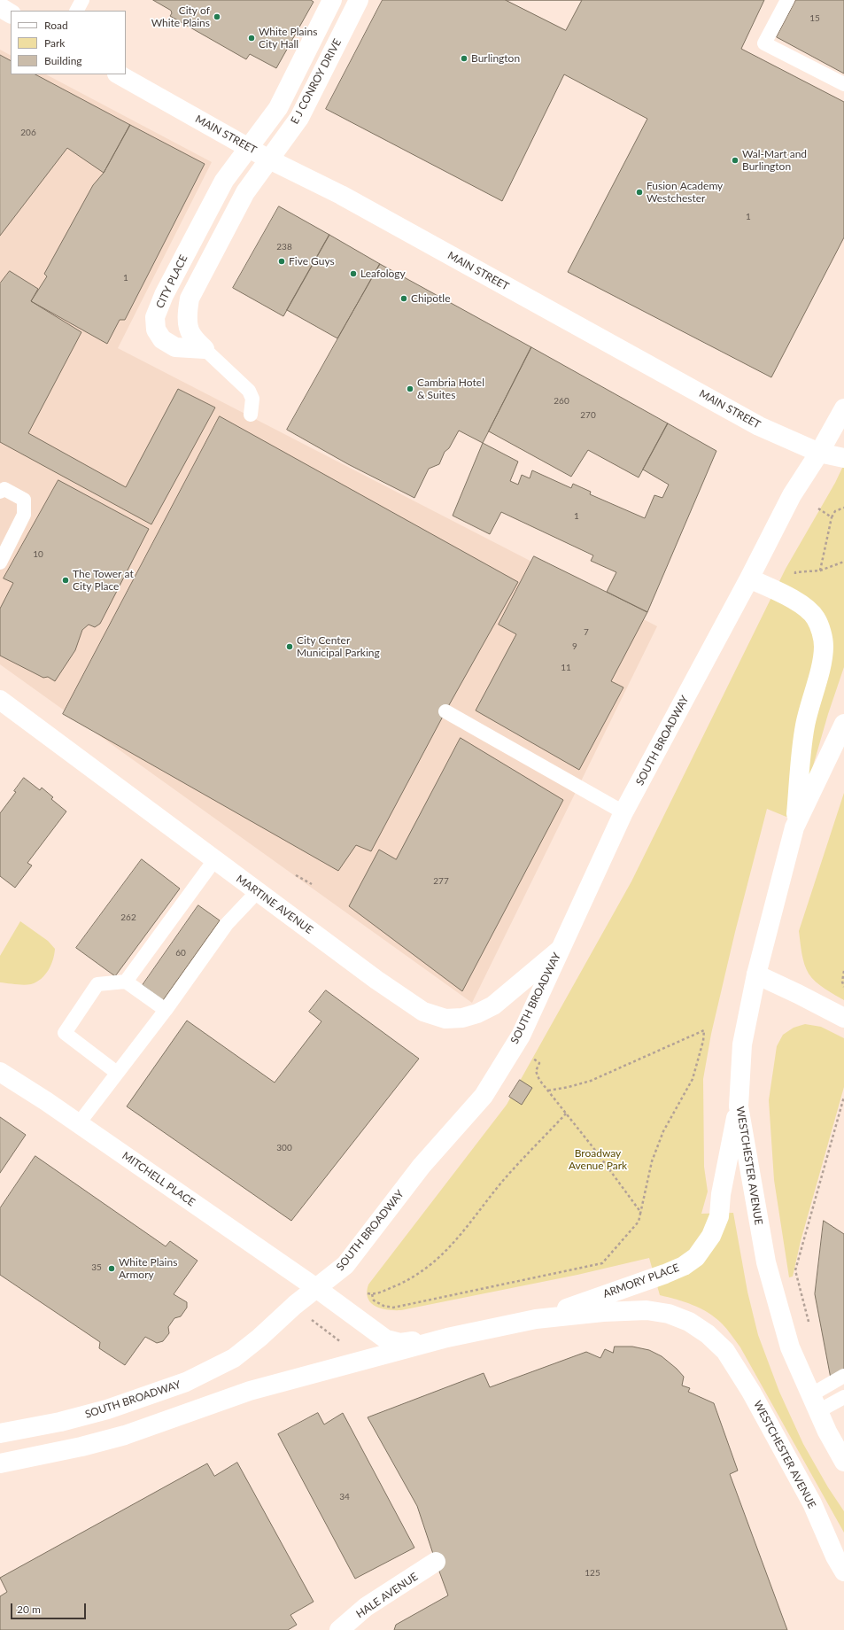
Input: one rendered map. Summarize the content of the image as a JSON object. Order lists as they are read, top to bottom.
{
  "streets": {
    "main road": [
      "E J CONROY DRIVE",
      "MAIN STREET",
      "CITY PLACE",
      "SOUTH BROADWAY",
      "MARTINE AVENUE",
      "WESTCHESTER AVENUE",
      "MITCHELL PLACE",
      "ARMORY PLACE",
      "HALE AVENUE"
    ]
  },
  "crossings": [
    ["E J CONROY DRIVE", "MAIN STREET"],
    ["E J CONROY DRIVE", "CITY PLACE"],
    ["MAIN STREET", "CITY PLACE"],
    ["MAIN STREET", "SOUTH BROADWAY"],
    ["SOUTH BROADWAY", "MARTINE AVENUE"],
    ["SOUTH BROADWAY", "MITCHELL PLACE"],
    ["WESTCHESTER AVENUE", "ARMORY PLACE"]
  ],
  "parks": ["Broadway Avenue Park"],
  "places": [
    "City of White Plains",
    "White Plains City Hall",
    "Burlington",
    "Wal-Mart and Burlington",
    "Fusion Academy Westchester",
    "Five Guys",
    "Leafology",
    "Chipotle",
    "Cambria Hotel & Suites",
    "The Tower at City Place",
    "City Center Municipal Parking",
    "White Plains Armory"
  ],
  "house_numbers": [
    "15",
    "206",
    "1",
    "238",
    "1",
    "260",
    "270",
    "1",
    "10",
    "7",
    "9",
    "11",
    "277",
    "262",
    "60",
    "300",
    "35",
    "34",
    "125"
  ],
  "legend": ["Road", "Park", "Building"],
  "scale_bar": "20 m"
}
